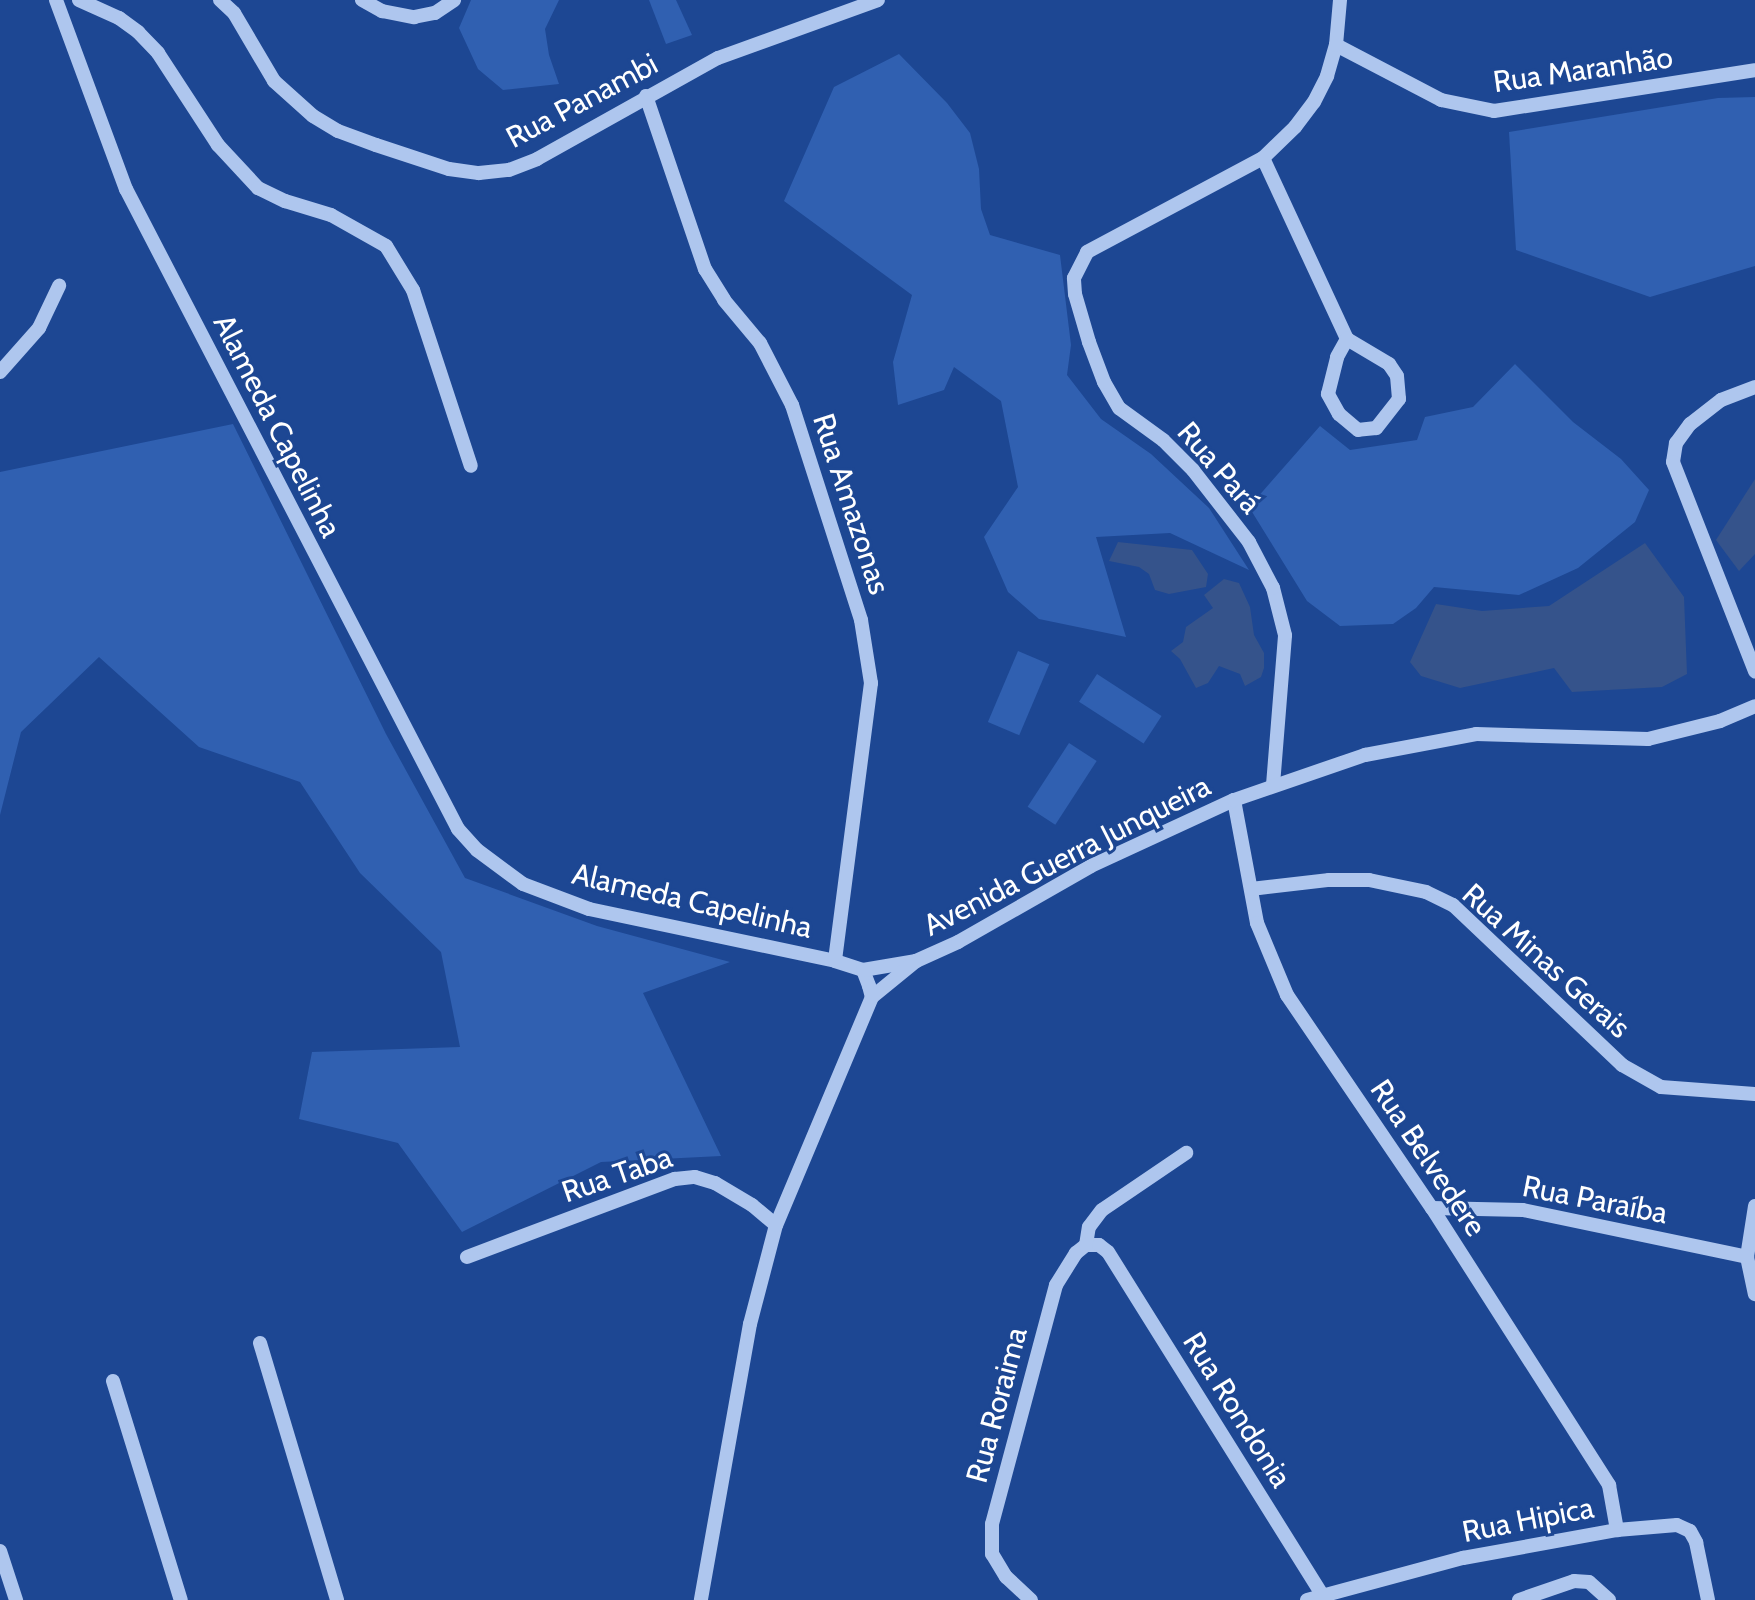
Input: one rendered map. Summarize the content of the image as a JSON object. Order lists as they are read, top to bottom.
{
  "streets": {
    "street": [
      "Rua Maranhão",
      "Rua Panambi",
      "Alameda Capelinha",
      "Rua Pará",
      "Rua Amazonas",
      "Avenida Guerra Junqueira",
      "Rua Minas Gerais",
      "Rua Belvedere",
      "Rua Taba",
      "Rua Paraíba",
      "Rua Roraima",
      "Rua Rondonia",
      "Rua Hipica"
    ]
  },
  "crossings": [
    ["Rua Maranhão", "Rua Pará"],
    ["Rua Panambi", "Rua Amazonas"],
    ["Alameda Capelinha", "Rua Amazonas"],
    ["Alameda Capelinha", "Avenida Guerra Junqueira"],
    ["Rua Pará", "Avenida Guerra Junqueira"],
    ["Avenida Guerra Junqueira", "Rua Belvedere"],
    ["Rua Minas Gerais", "Rua Belvedere"],
    ["Rua Belvedere", "Rua Paraíba"],
    ["Rua Belvedere", "Rua Hipica"],
    ["Rua Roraima", "Rua Rondonia"],
    ["Rua Rondonia", "Rua Hipica"]
  ]
}
